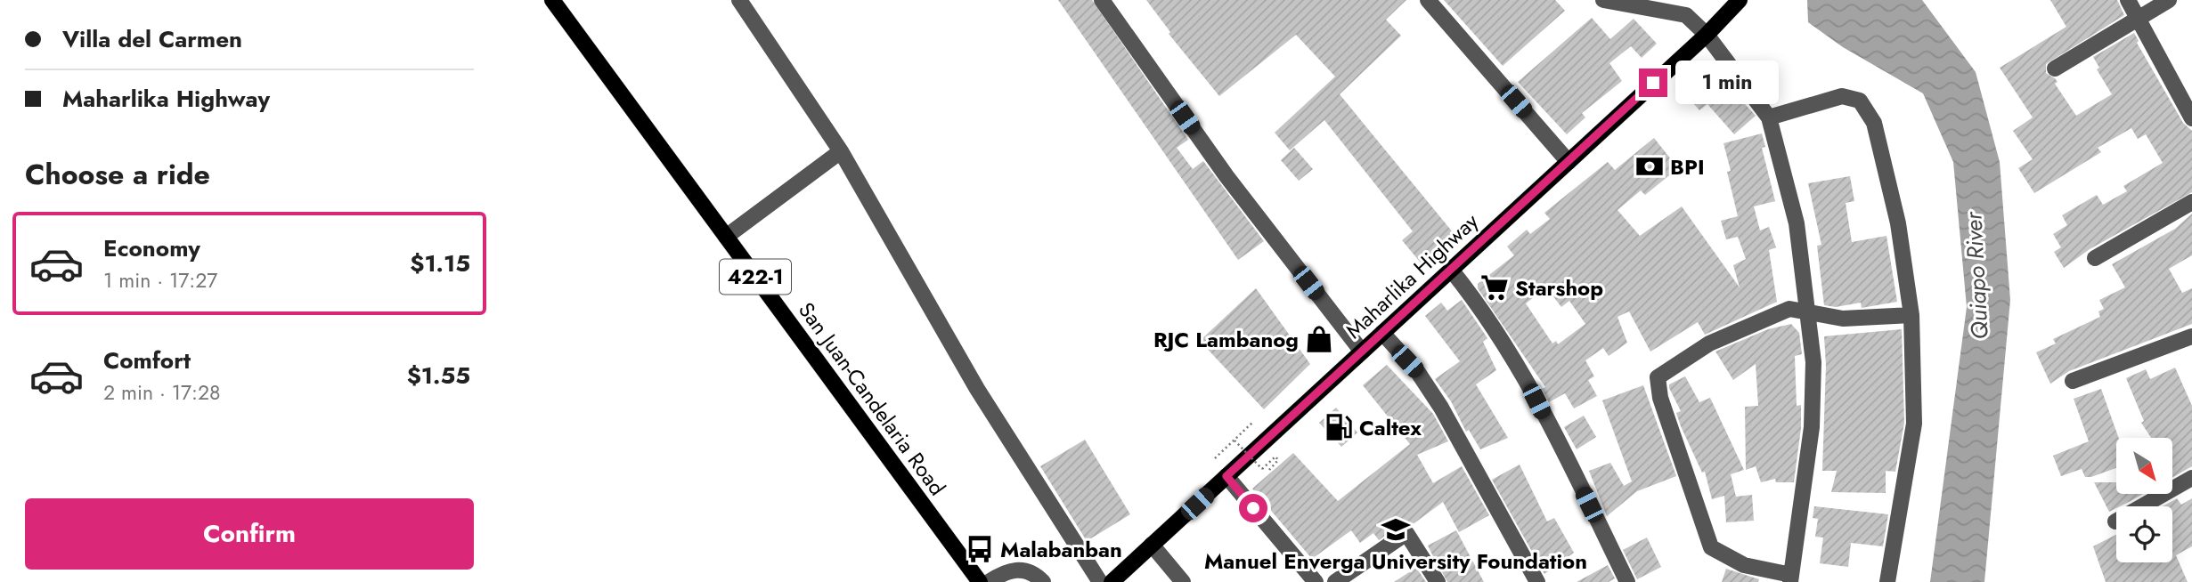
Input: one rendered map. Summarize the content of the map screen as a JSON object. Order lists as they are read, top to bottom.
{
  "streets": {
    "main road": ["Maharlika Highway", "422-1", "San Juan-Candelaria Road"]
  },
  "water": ["Quiapo River"],
  "places": {
    "bank": ["BPI"],
    "supermarket": ["Starshop"],
    "shop": ["RJC Lambanog"],
    "fuel station": ["Caltex"],
    "school or university": ["Manuel Enverga University Foundation"],
    "bus stop": ["Malabanban"]
  },
  "north": "bottom right",
  "page": {
    "banner": ["Villa del Carmen", "Maharlika Highway"],
    "bubble": "1 min",
    "heading": "Choose a ride",
    "list": [
      {
        "name": "Economy",
        "note": "1 min · 17:27",
        "value": "$1.15"
      },
      {
        "name": "Comfort",
        "note": "2 min · 17:28",
        "value": "$1.55"
      }
    ],
    "buttons": "Confirm"
  }
}
